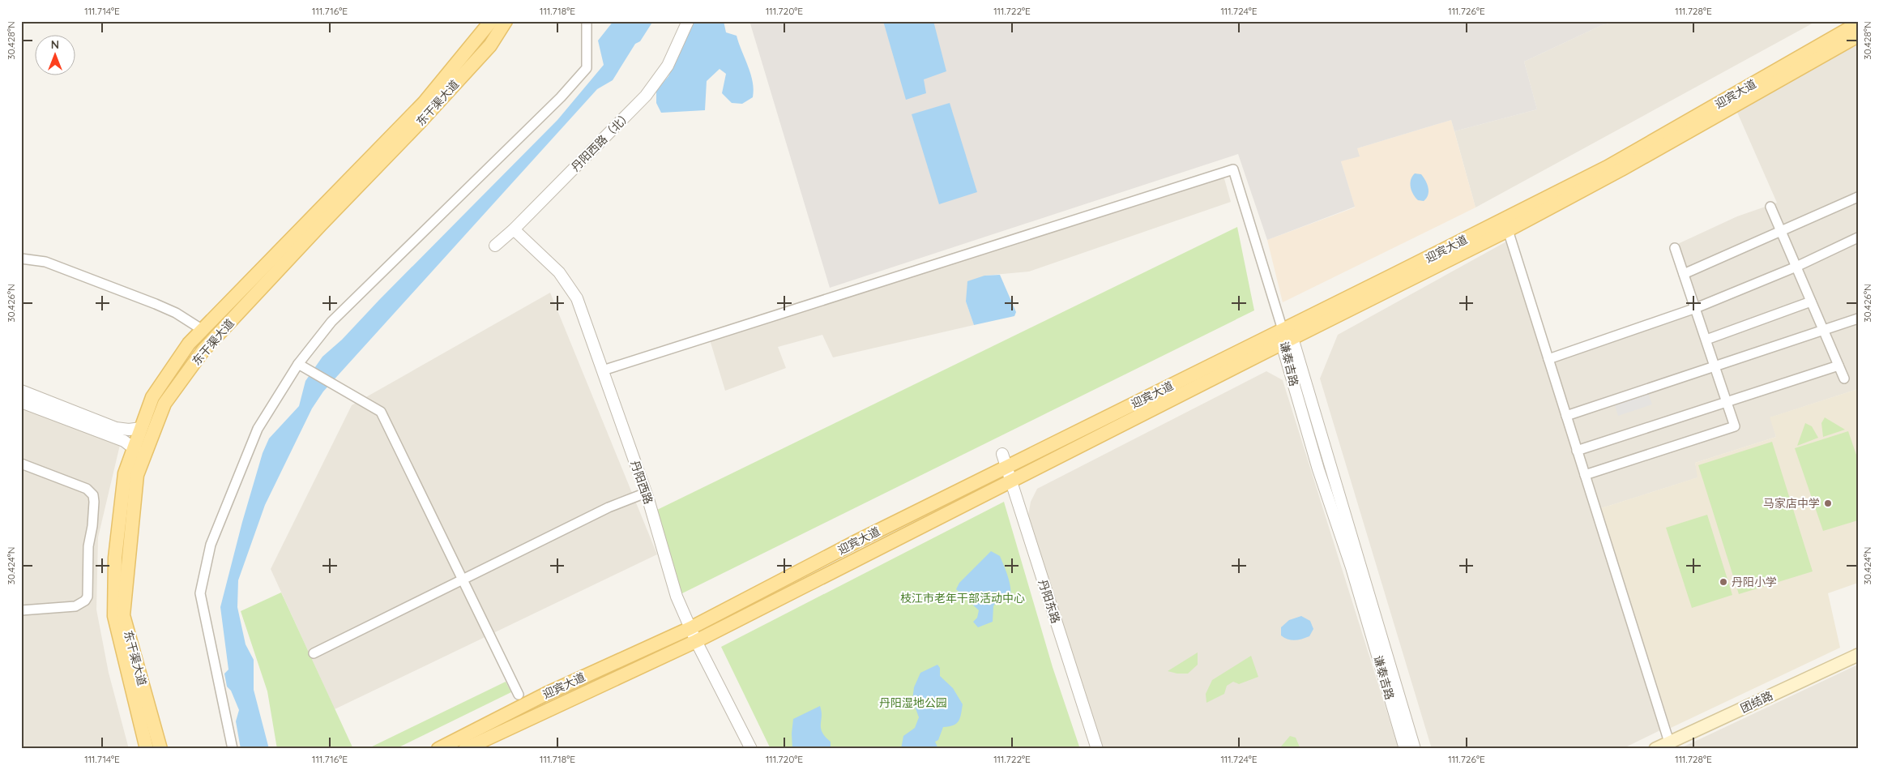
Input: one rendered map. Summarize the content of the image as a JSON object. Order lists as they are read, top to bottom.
{
  "streets": {
    "main road": ["迎宾大道", "东干渠大道", "团结路"],
    "street": [
      "丹阳西路（北）",
      "谦泰吉路",
      "丹阳西路",
      "丹阳东路"
    ]
  },
  "crossings": [
    ["迎宾大道", "谦泰吉路"],
    ["迎宾大道", "丹阳西路"],
    ["迎宾大道", "丹阳东路"],
    ["丹阳西路（北）", "丹阳西路"]
  ],
  "parks": ["枝江市老年干部活动中心", "丹阳湿地公园"],
  "places": ["马家店中学", "丹阳小学"],
  "north": "top",
  "coordinates": [
    "111.714°E",
    "111.716°E",
    "111.718°E",
    "111.720°E",
    "111.722°E",
    "111.724°E",
    "111.726°E",
    "111.728°E",
    "30.428°N",
    "30.426°N",
    "30.424°N"
  ]
}
